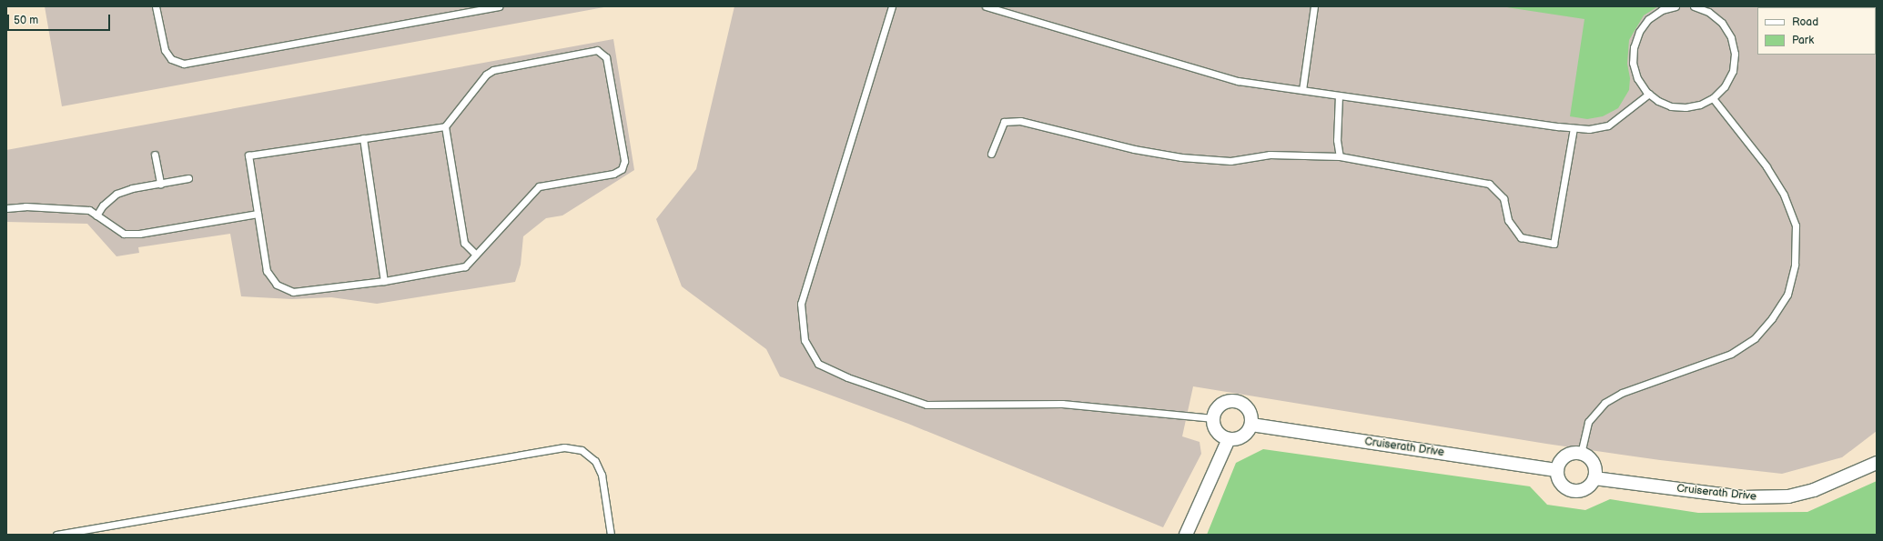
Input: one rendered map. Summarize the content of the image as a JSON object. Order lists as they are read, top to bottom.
{
  "streets": {
    "street": ["Cruiserath Drive"]
  },
  "legend": ["Road", "Park"],
  "scale_bar": "50 m"
}
